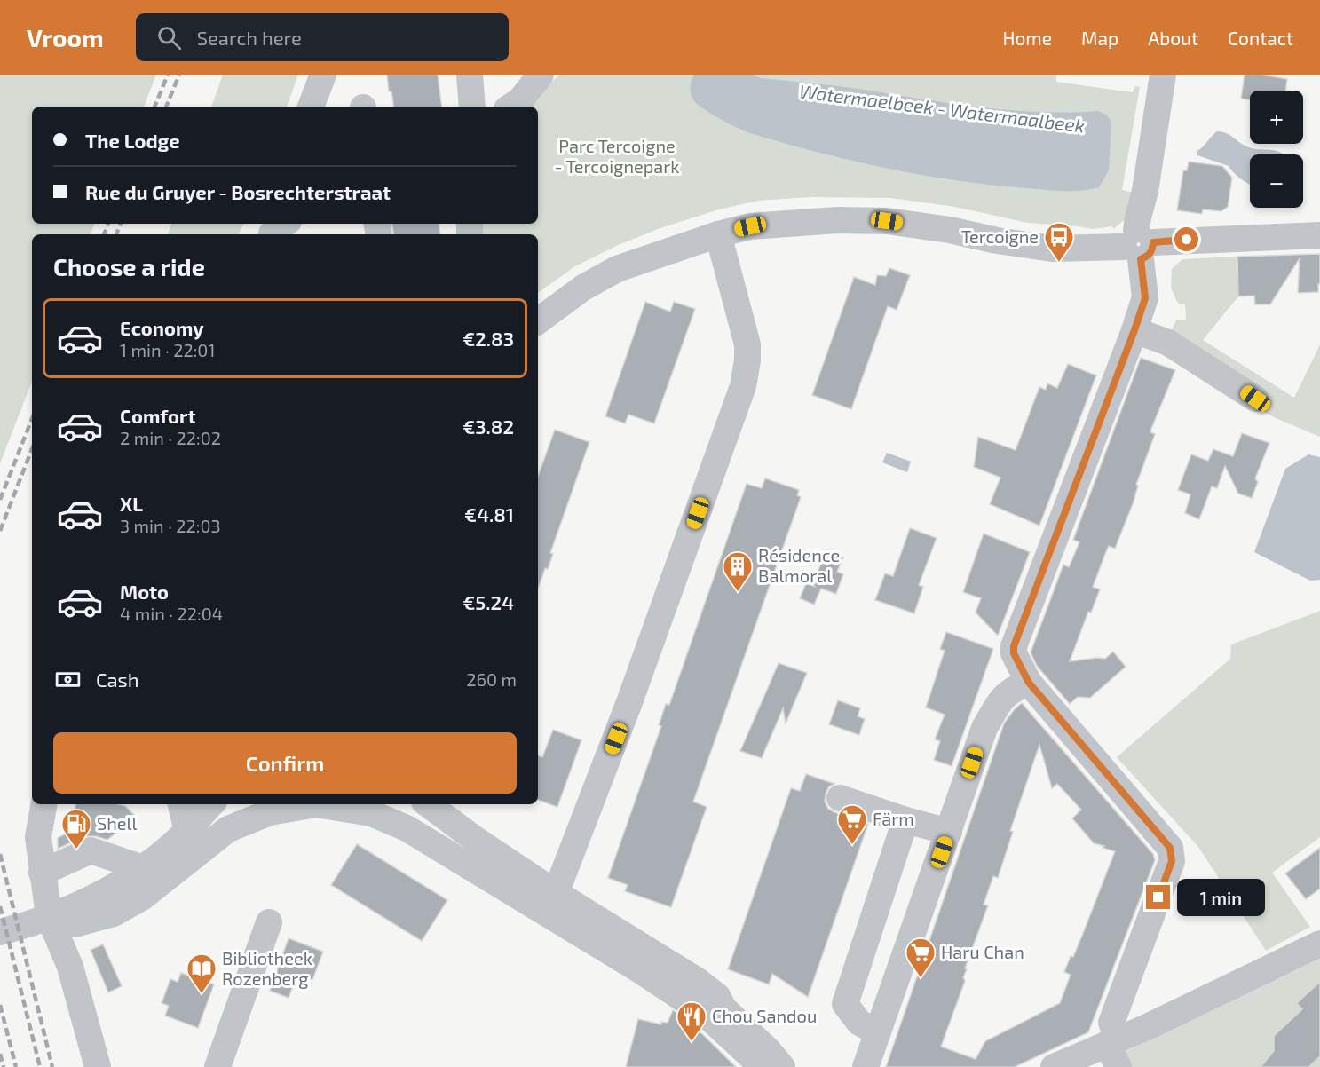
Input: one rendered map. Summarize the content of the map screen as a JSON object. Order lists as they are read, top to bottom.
{
  "water": ["Watermaelbeek - Watermaalbeek"],
  "parks": ["Parc Tercoigne - Tercoignepark"],
  "places": {
    "bus stop": ["Tercoigne"],
    "building": ["Résidence Balmoral"],
    "supermarket": ["Färm", "Haru Chan"],
    "fuel station": ["Shell"],
    "library": ["Bibliotheek Rozenberg"],
    "restaurant": ["Chou Sandou"]
  },
  "page": {
    "header": "Vroom",
    "search": "Search here",
    "nav": [
      "Home",
      "Map",
      "About",
      "Contact"
    ],
    "map_buttons": ["+", "−"],
    "banner": ["The Lodge", "Rue du Gruyer - Bosrechterstraat"],
    "heading": "Choose a ride",
    "list": [
      {
        "name": "Economy",
        "note": "1 min · 22:01",
        "value": "€2.83"
      },
      {
        "name": "Comfort",
        "note": "2 min · 22:02",
        "value": "€3.82"
      },
      {
        "name": "XL",
        "note": "3 min · 22:03",
        "value": "€4.81"
      },
      {
        "name": "Moto",
        "note": "4 min · 22:04",
        "value": "€5.24"
      }
    ],
    "pay": ["Cash", "260 m"],
    "buttons": "Confirm",
    "bubble": "1 min"
  }
}
